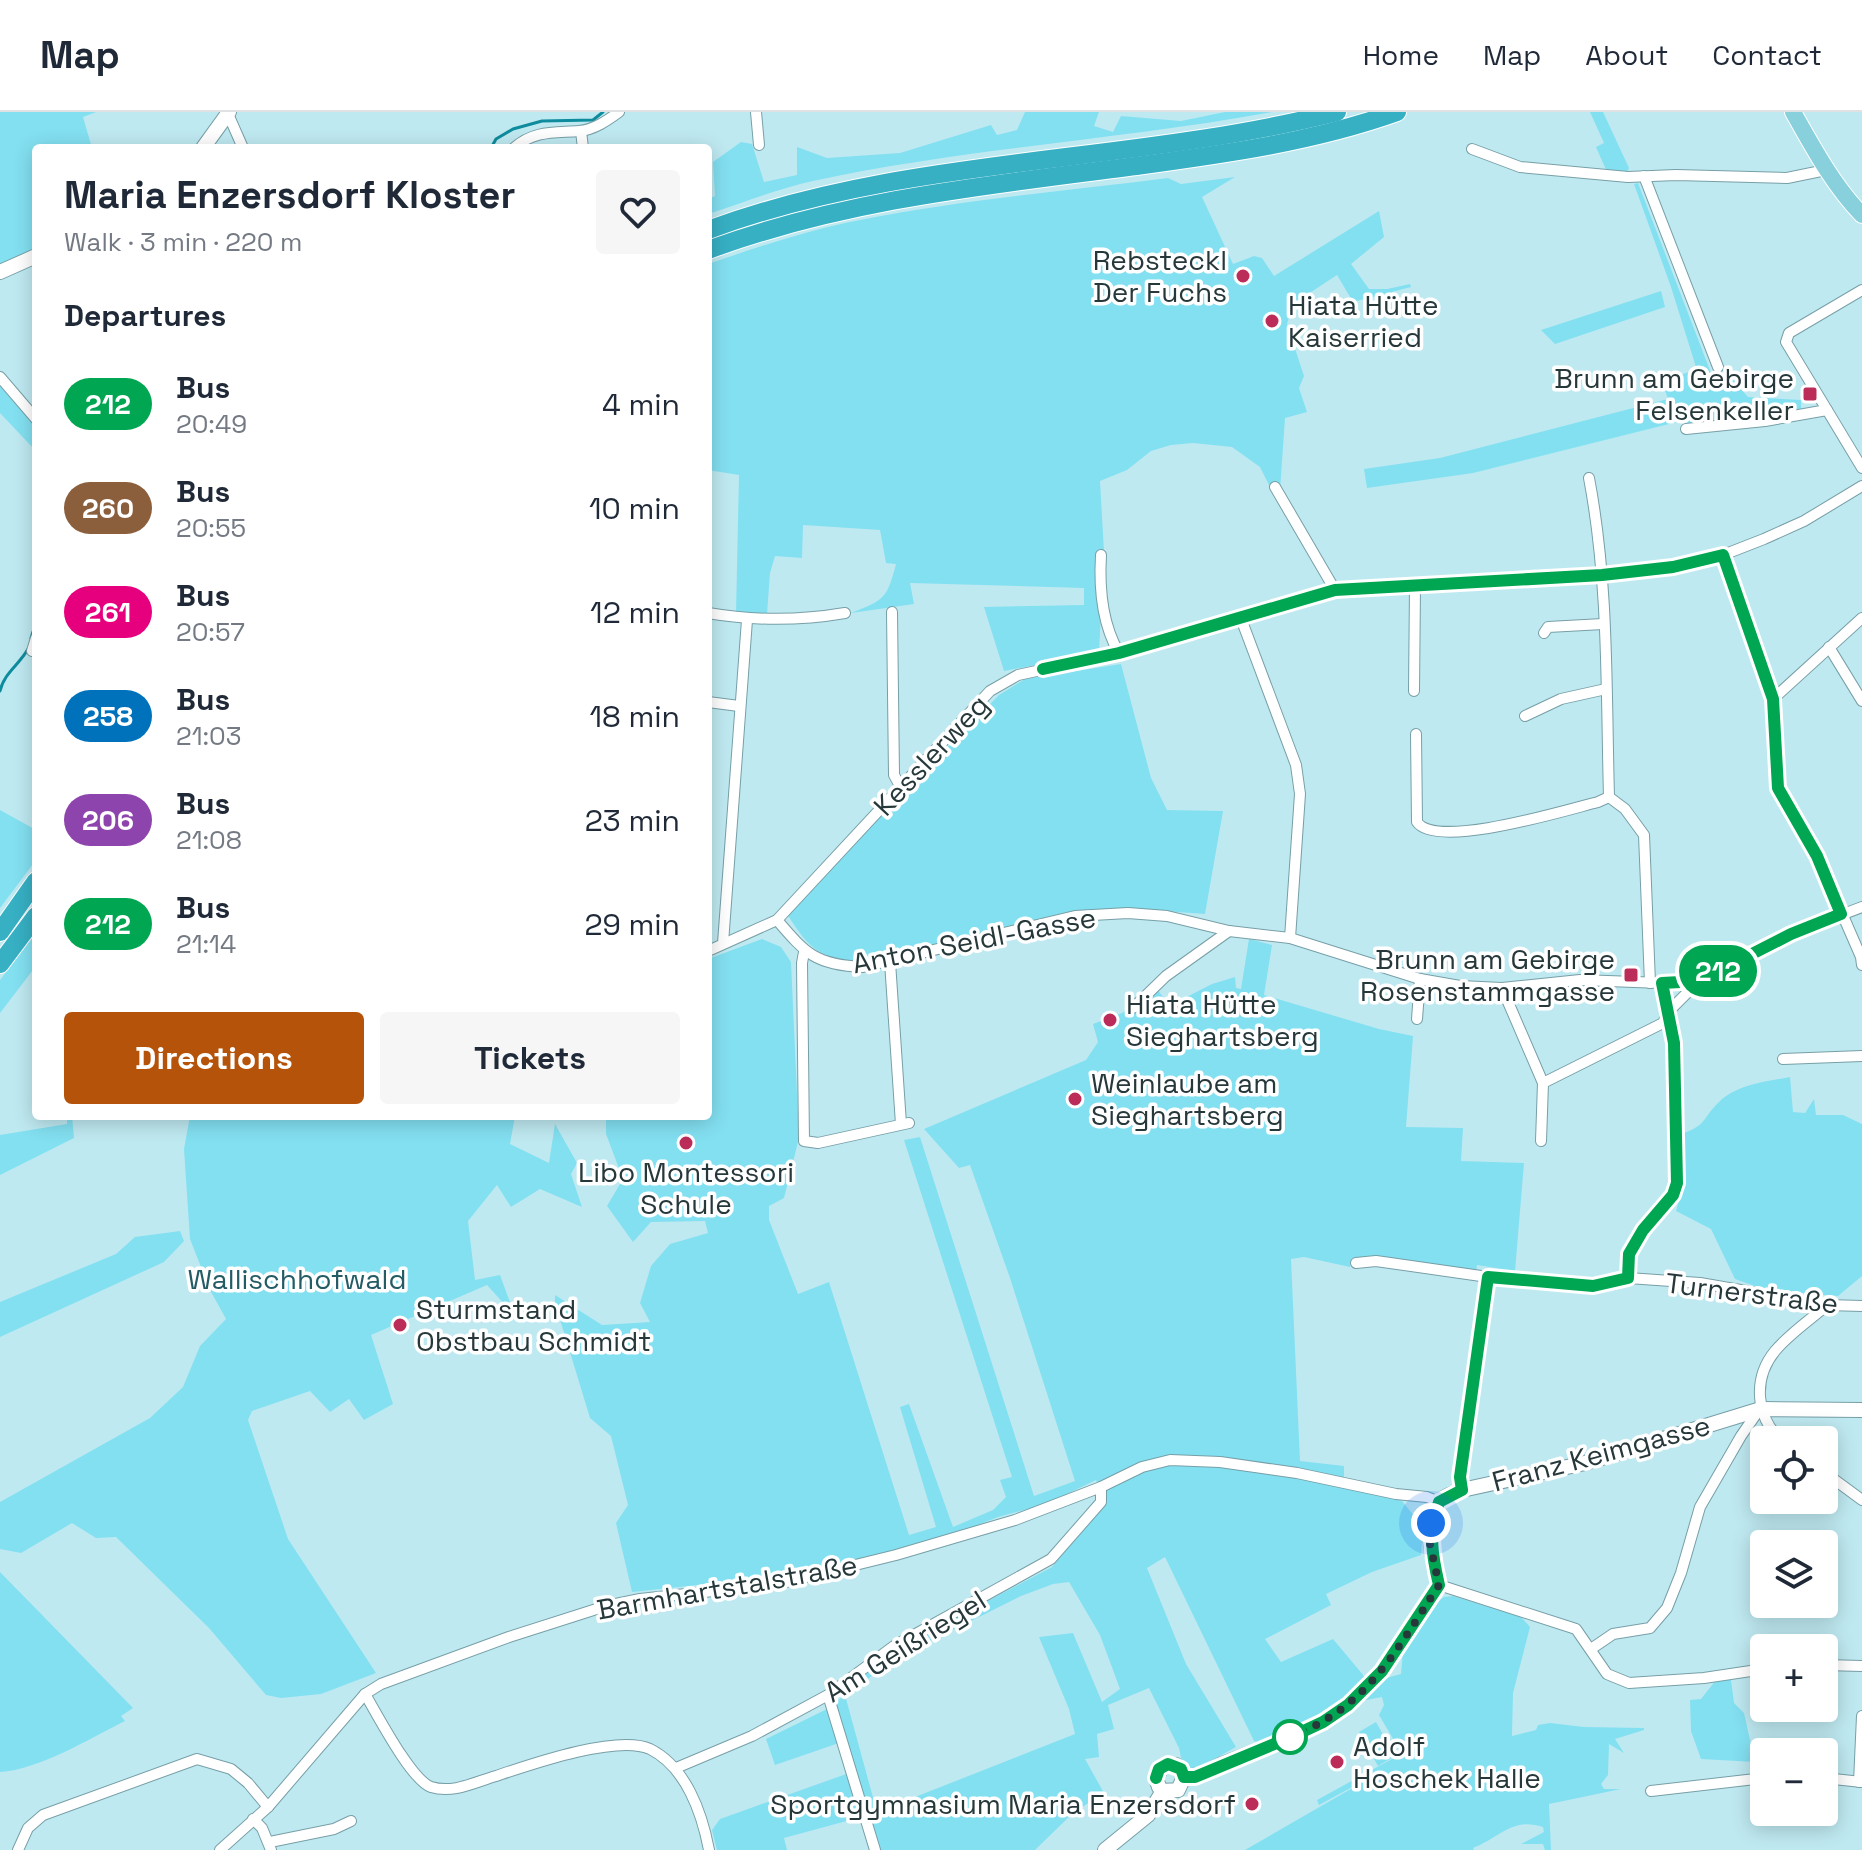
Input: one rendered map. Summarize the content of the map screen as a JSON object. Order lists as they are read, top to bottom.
{
  "streets": {
    "main road": ["Franz Keimgasse"],
    "street": [
      "Kesslerweg",
      "Anton Seidl-Gasse",
      "Turnerstraße",
      "Barmhartstalstraße",
      "Am Geißriegel"
    ]
  },
  "crossings": [
    ["Kesslerweg", "Anton Seidl-Gasse"],
    ["Franz Keimgasse", "Barmhartstalstraße"],
    ["Barmhartstalstraße", "Am Geißriegel"]
  ],
  "parks": ["Wallischhofwald"],
  "places": {
    "other": [
      "Rebsteckl Der Fuchs",
      "Hiata Hütte Kaiserried",
      "Hiata Hütte Sieghartsberg",
      "Weinlaube am Sieghartsberg",
      "Libo Montessori Schule",
      "Sturmstand Obstbau Schmidt",
      "Adolf Hoschek Halle",
      "Sportgymnasium Maria Enzersdorf"
    ],
    "transit": ["Brunn am Gebirge Felsenkeller", "Brunn am Gebirge Rosenstammgasse"]
  },
  "lines": ["bus line 212"],
  "page": {
    "header": "Map",
    "nav": [
      "Home",
      "Map",
      "About",
      "Contact"
    ],
    "on_map": "212",
    "heading": [
      ["Maria Enzersdorf Kloster", "Walk · 3 min · 220 m"],
      "Departures"
    ],
    "list": [
      {
        "mark": "212",
        "name": "Bus",
        "note": "20:49",
        "value": "4 min"
      },
      {
        "mark": "260",
        "name": "Bus",
        "note": "20:55",
        "value": "10 min"
      },
      {
        "mark": "261",
        "name": "Bus",
        "note": "20:57",
        "value": "12 min"
      },
      {
        "mark": "258",
        "name": "Bus",
        "note": "21:03",
        "value": "18 min"
      },
      {
        "mark": "206",
        "name": "Bus",
        "note": "21:08",
        "value": "23 min"
      },
      {
        "mark": "212",
        "name": "Bus",
        "note": "21:14",
        "value": "29 min"
      }
    ],
    "buttons": ["Directions", "Tickets"],
    "map_buttons": ["+", "−"]
  }
}
